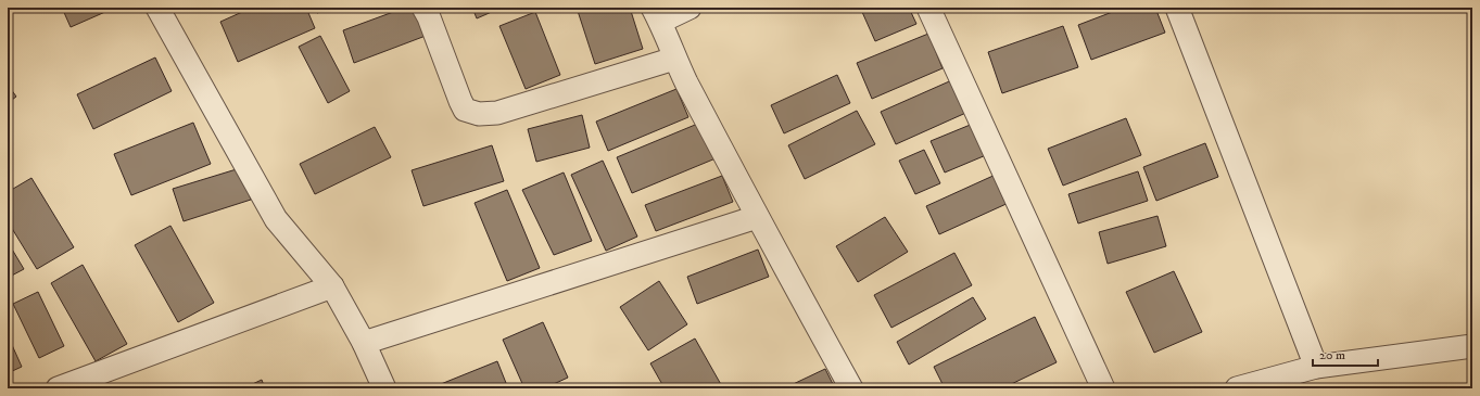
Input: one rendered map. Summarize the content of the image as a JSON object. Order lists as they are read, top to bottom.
{
  "scale_bar": "20 m"
}
